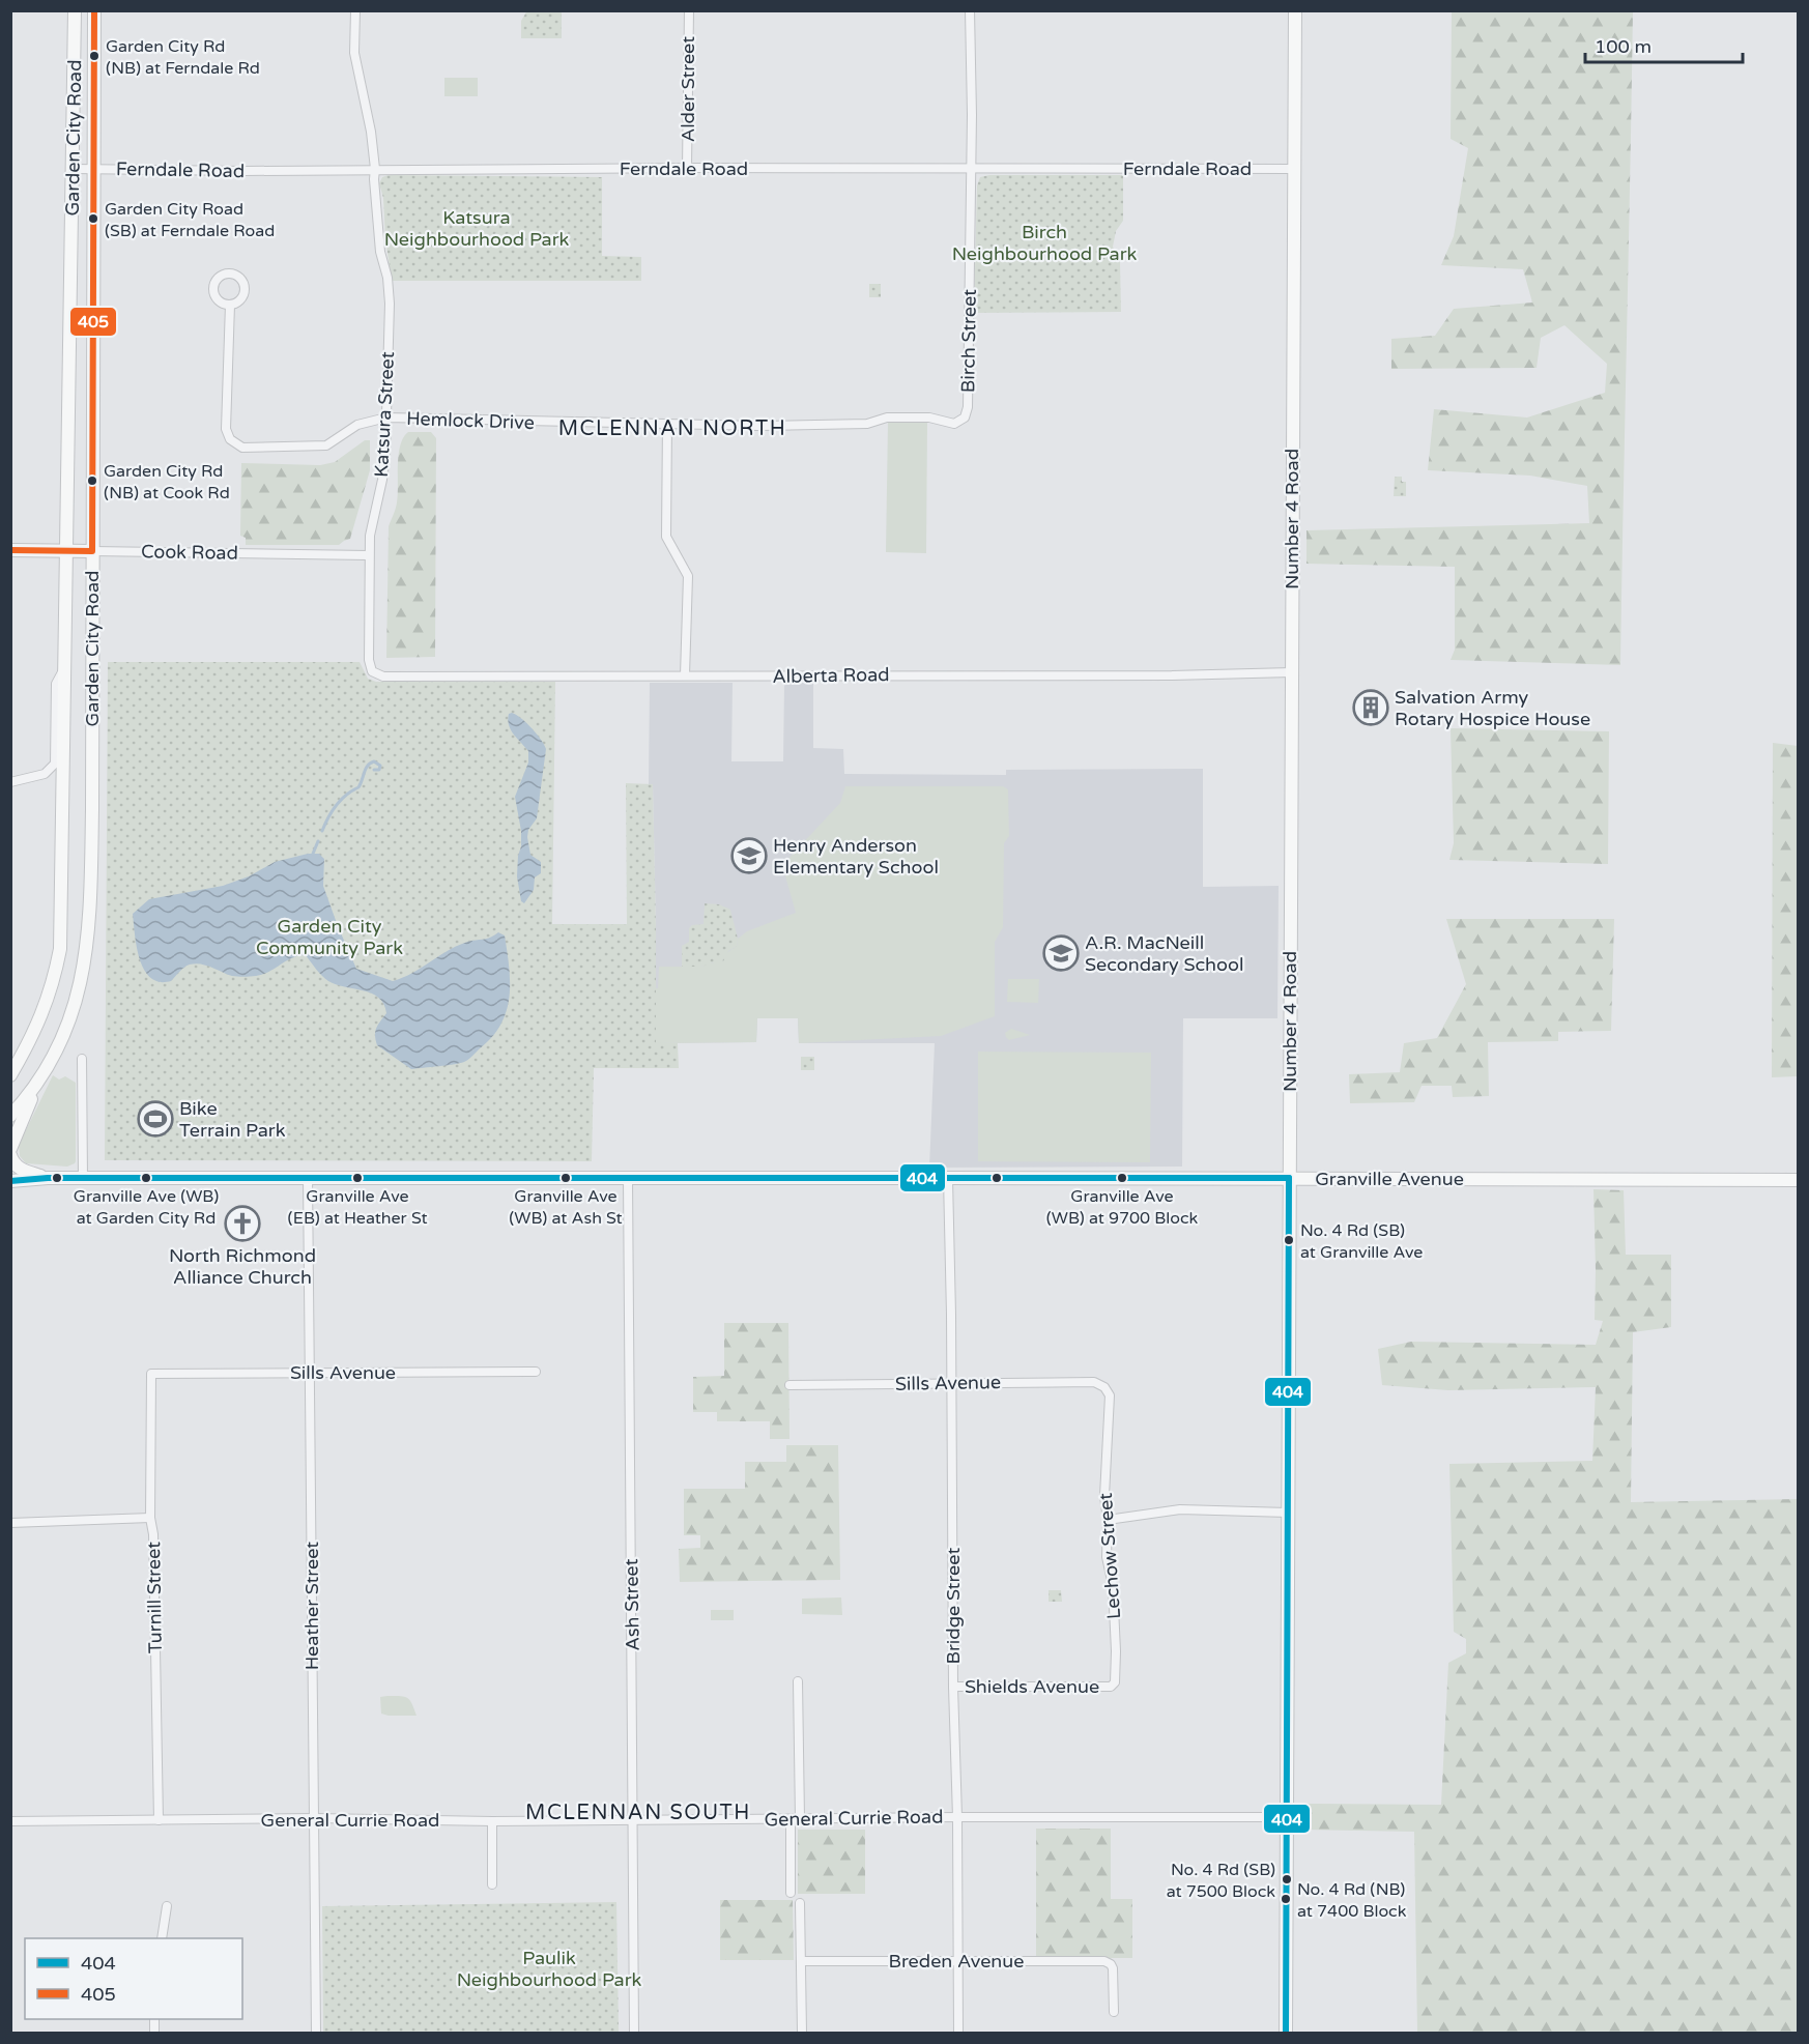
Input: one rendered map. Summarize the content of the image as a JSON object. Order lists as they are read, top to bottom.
{
  "streets": {
    "main road": [
      "Garden City Road",
      "Number 4 Road",
      "Cook Road",
      "Granville Avenue"
    ],
    "street": [
      "Alder Street",
      "Ferndale Road",
      "Birch Street",
      "Katsura Street",
      "Hemlock Drive",
      "Alberta Road",
      "Sills Avenue",
      "Lechow Street",
      "Turnill Street",
      "Ash Street",
      "Heather Street",
      "Bridge Street",
      "Shields Avenue",
      "General Currie Road",
      "Breden Avenue"
    ]
  },
  "crossings": [
    ["Alder Street", "Ferndale Road"],
    ["Garden City Road", "Ferndale Road"],
    ["Garden City Road", "Cook Road"],
    ["Ferndale Road", "Birch Street"],
    ["Ferndale Road", "Katsura Street"],
    ["Ferndale Road", "Number 4 Road"],
    ["Birch Street", "Hemlock Drive"],
    ["Katsura Street", "Hemlock Drive"],
    ["Katsura Street", "Cook Road"],
    ["Katsura Street", "Alberta Road"],
    ["Number 4 Road", "Alberta Road"],
    ["Number 4 Road", "Granville Avenue"],
    ["Number 4 Road", "General Currie Road"],
    ["Granville Avenue", "Ash Street"],
    ["Granville Avenue", "Heather Street"],
    ["Granville Avenue", "Bridge Street"],
    ["Sills Avenue", "Lechow Street"],
    ["Sills Avenue", "Turnill Street"],
    ["Sills Avenue", "Heather Street"],
    ["Sills Avenue", "Bridge Street"],
    ["Lechow Street", "Shields Avenue"],
    ["Turnill Street", "General Currie Road"],
    ["Ash Street", "General Currie Road"],
    ["Heather Street", "General Currie Road"],
    ["Bridge Street", "Shields Avenue"],
    ["Bridge Street", "General Currie Road"],
    ["Bridge Street", "Breden Avenue"]
  ],
  "districts": ["MCLENNAN NORTH", "MCLENNAN SOUTH"],
  "parks": [
    "Katsura Neighbourhood Park",
    "Birch Neighbourhood Park",
    "Garden City Community Park",
    "Paulik Neighbourhood Park"
  ],
  "places": {
    "other": [
      "Garden City Rd (NB) at Ferndale Rd",
      "Garden City Road (SB) at Ferndale Road",
      "Garden City Rd (NB) at Cook Rd",
      "Granville Ave (WB) at Garden City Rd",
      "Granville Ave (EB) at Heather St",
      "Granville Ave (WB) at Ash St",
      "Granville Ave (WB) at 9700 Block",
      "No. 4 Rd (SB) at Granville Ave",
      "No. 4 Rd (SB) at 7500 Block",
      "No. 4 Rd (NB) at 7400 Block"
    ],
    "building": ["Salvation Army Rotary Hospice House"],
    "school or university": ["Henry Anderson Elementary School", "A.R. MacNeill Secondary School"],
    "sports": ["Bike Terrain Park"],
    "church": ["North Richmond Alliance Church"]
  },
  "lines": ["transit line 405", "transit line 404"],
  "legend": ["404", "405"],
  "scale_bar": "100 m"
}
